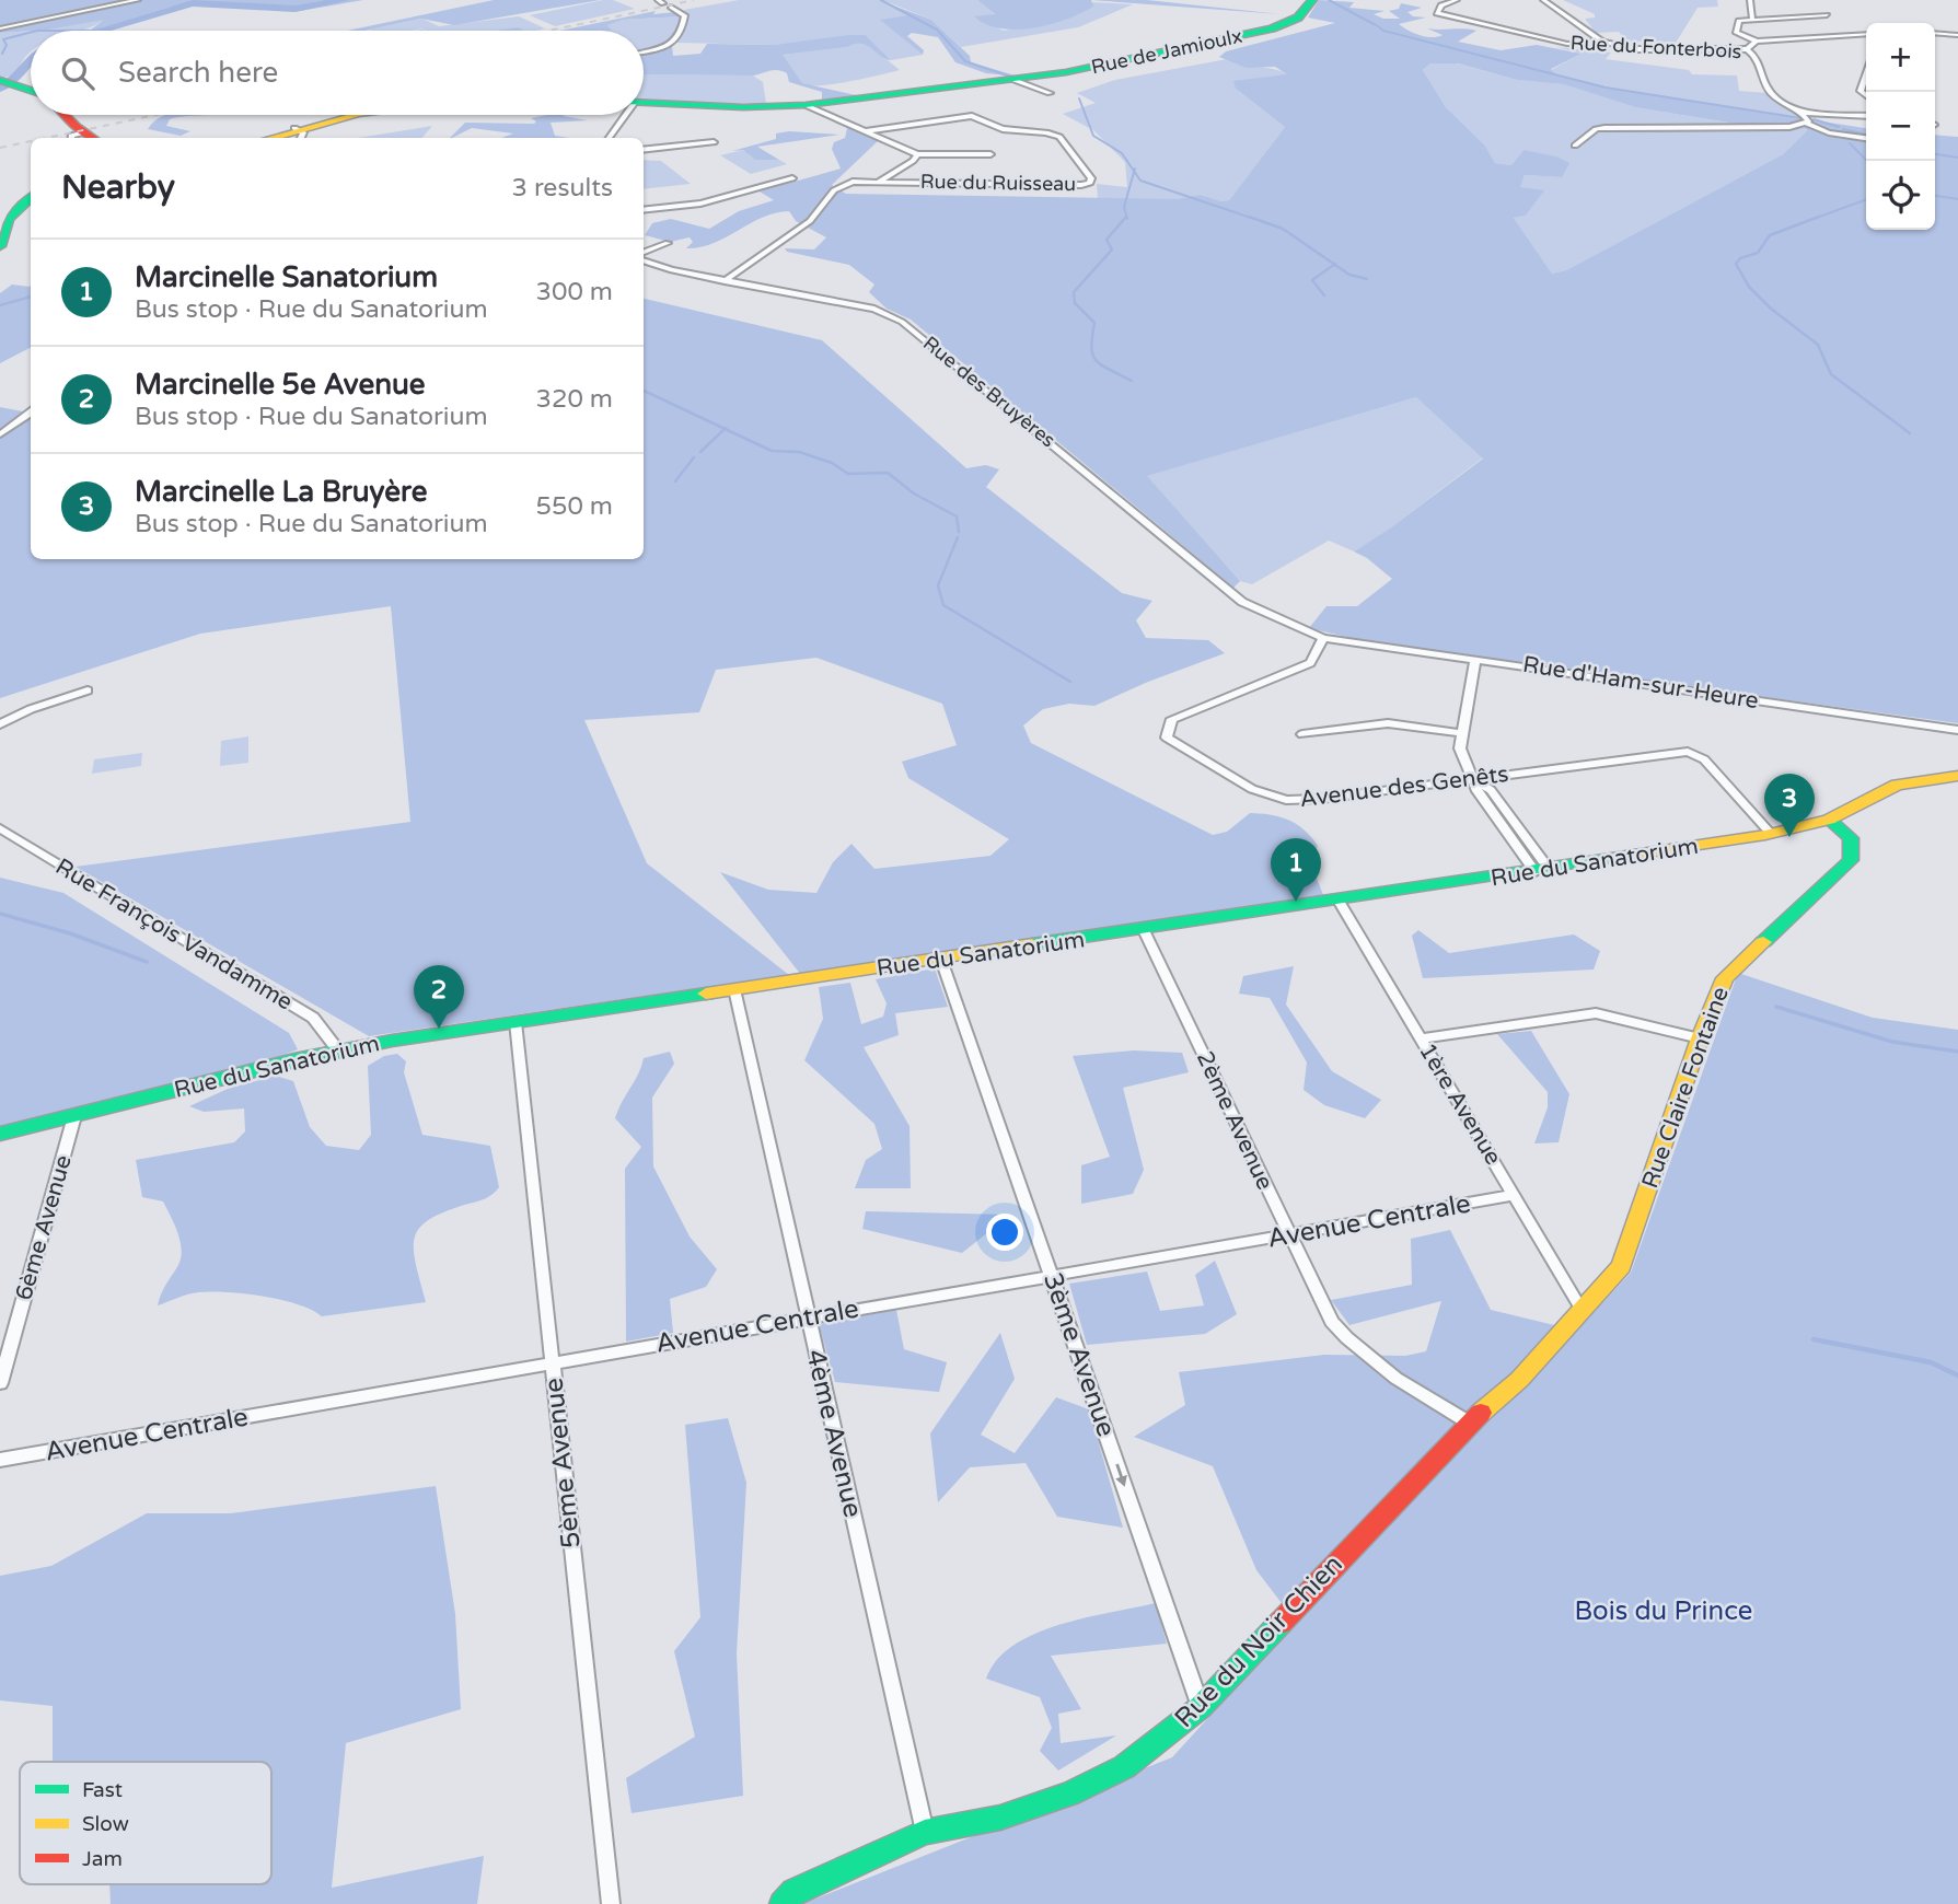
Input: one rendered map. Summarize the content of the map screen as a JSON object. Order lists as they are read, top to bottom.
{
  "streets": {
    "street": [
      "Rue du Fonterbois",
      "Rue de Jamioulx",
      "Rue du Ruisseau",
      "Rue des Bruyères",
      "Rue d'Ham-sur-Heure",
      "Avenue des Genêts",
      "Rue du Sanatorium",
      "Rue François Vandamme",
      "Rue Claire Fontaine",
      "1ère Avenue",
      "2ème Avenue",
      "Avenue Centrale",
      "6ème Avenue",
      "3ème Avenue",
      "4ème Avenue",
      "5ème Avenue",
      "Rue du Noir Chien"
    ]
  },
  "crossings": [
    ["Rue des Bruyères", "Rue d'Ham-sur-Heure"],
    ["Rue des Bruyères", "Avenue des Genêts"],
    ["Rue d'Ham-sur-Heure", "Avenue des Genêts"],
    ["Avenue des Genêts", "Rue du Sanatorium"],
    ["Rue du Sanatorium", "Rue François Vandamme"],
    ["Rue du Sanatorium", "Rue Claire Fontaine"],
    ["Rue du Sanatorium", "1ère Avenue"],
    ["Rue du Sanatorium", "2ème Avenue"],
    ["Rue du Sanatorium", "6ème Avenue"],
    ["Rue du Sanatorium", "3ème Avenue"],
    ["Rue du Sanatorium", "4ème Avenue"],
    ["Rue du Sanatorium", "5ème Avenue"],
    ["Rue Claire Fontaine", "1ère Avenue"],
    ["Rue Claire Fontaine", "Rue du Noir Chien"],
    ["1ère Avenue", "Avenue Centrale"],
    ["1ère Avenue", "Rue du Noir Chien"],
    ["2ème Avenue", "Avenue Centrale"],
    ["2ème Avenue", "Rue du Noir Chien"],
    ["Avenue Centrale", "3ème Avenue"],
    ["Avenue Centrale", "4ème Avenue"],
    ["Avenue Centrale", "5ème Avenue"],
    ["3ème Avenue", "Rue du Noir Chien"],
    ["4ème Avenue", "Rue du Noir Chien"]
  ],
  "one_way": ["3ème Avenue"],
  "parks": ["Bois du Prince"],
  "legend": ["Fast", "Slow", "Jam"],
  "page": {
    "map_buttons": ["+", "−"],
    "search": "Search here",
    "heading": ["Nearby", "3 results"],
    "list": [
      {
        "mark": "1",
        "name": "Marcinelle Sanatorium",
        "note": "Bus stop · Rue du Sanatorium",
        "value": "300 m"
      },
      {
        "mark": "2",
        "name": "Marcinelle 5e Avenue",
        "note": "Bus stop · Rue du Sanatorium",
        "value": "320 m"
      },
      {
        "mark": "3",
        "name": "Marcinelle La Bruyère",
        "note": "Bus stop · Rue du Sanatorium",
        "value": "550 m"
      }
    ],
    "pins": ["3", "1", "2"]
  }
}
